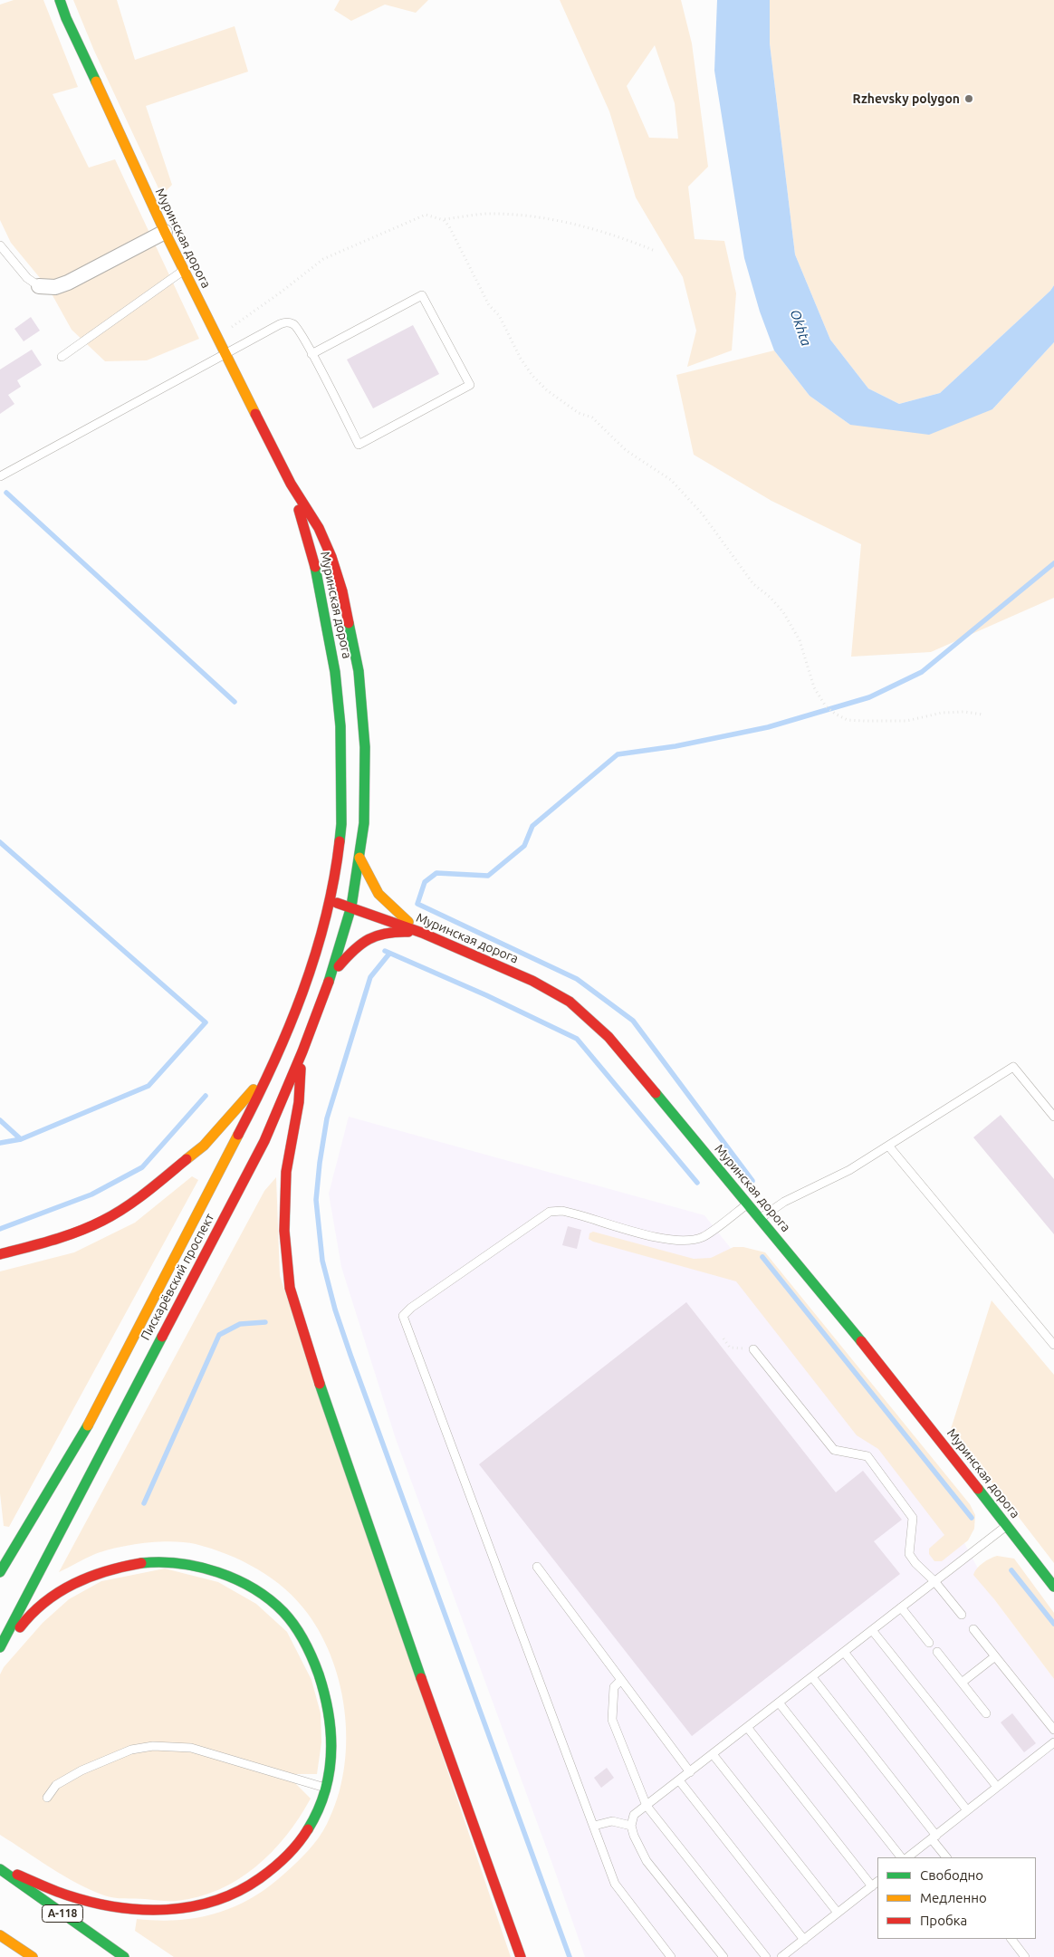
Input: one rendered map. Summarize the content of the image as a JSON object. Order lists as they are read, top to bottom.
{
  "streets": {
    "main road": ["Муринская дорога", "Пискарёвский проспект", "А-118"]
  },
  "crossings": [
    ["Муринская дорога", "Пискарёвский проспект"]
  ],
  "water": ["Okhta"],
  "places": ["Rzhevsky polygon"],
  "legend": ["Свободно", "Медленно", "Пробка"]
}
